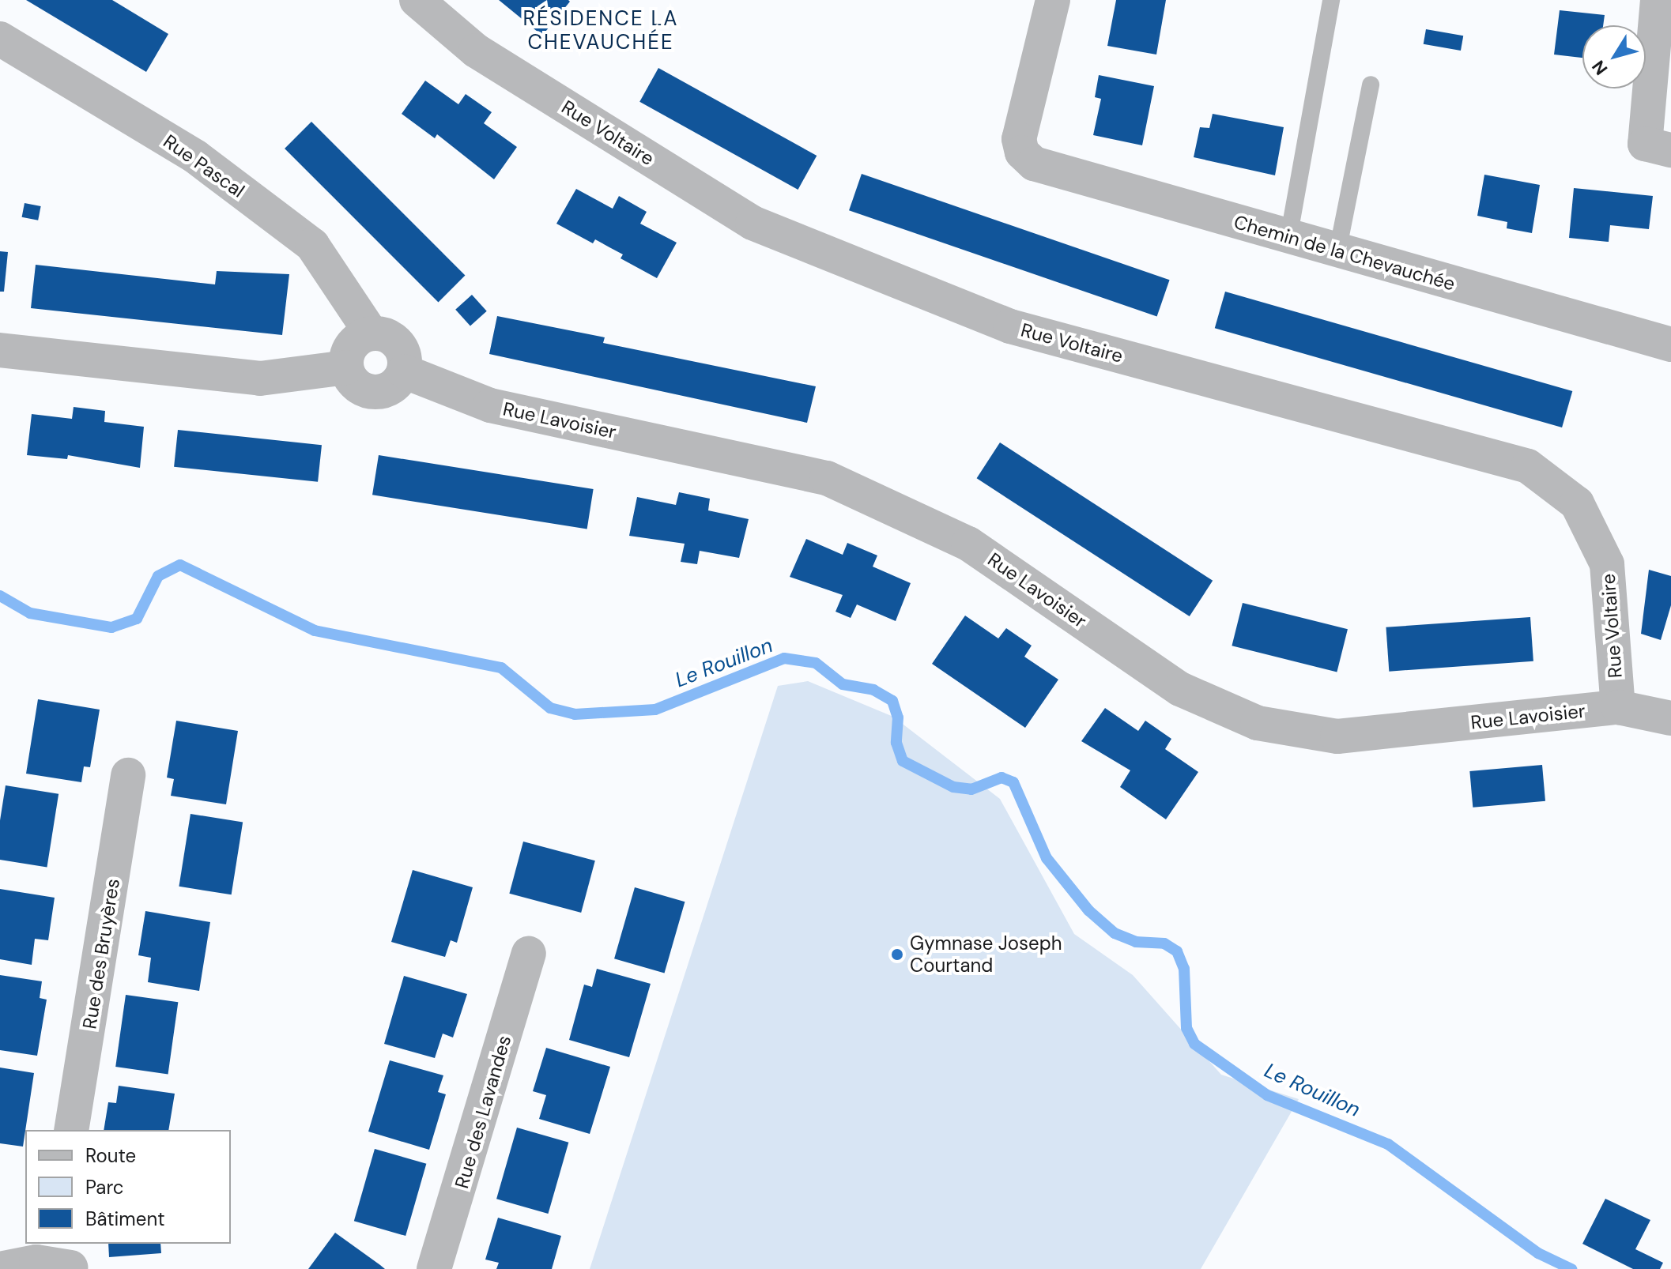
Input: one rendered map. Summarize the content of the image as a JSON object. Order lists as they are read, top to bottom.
{
  "streets": {
    "street": [
      "Rue Voltaire",
      "Rue Pascal",
      "Chemin de la Chevauchée",
      "Rue Lavoisier",
      "Rue des Bruyères",
      "Rue des Lavandes"
    ]
  },
  "crossings": [
    ["Rue Voltaire", "Rue Lavoisier"],
    ["Rue Pascal", "Rue Lavoisier"]
  ],
  "districts": ["RÉSIDENCE LA CHEVAUCHÉE"],
  "water": ["Le Rouillon"],
  "places": ["Gymnase Joseph Courtand"],
  "legend": ["Route", "Parc", "Bâtiment"],
  "north": "bottom left"
}
